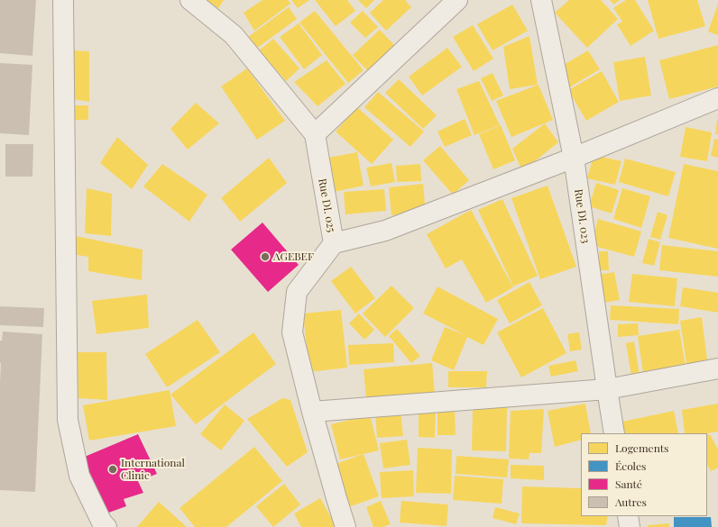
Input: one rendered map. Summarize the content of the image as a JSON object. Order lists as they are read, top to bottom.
{
  "streets": {
    "street": ["Rue DI. 025", "Rue DI. 023"]
  },
  "places": ["AGEBEF", "International Clinic"],
  "legend": [
    "Logements",
    "Écoles",
    "Santé",
    "Autres"
  ]
}
